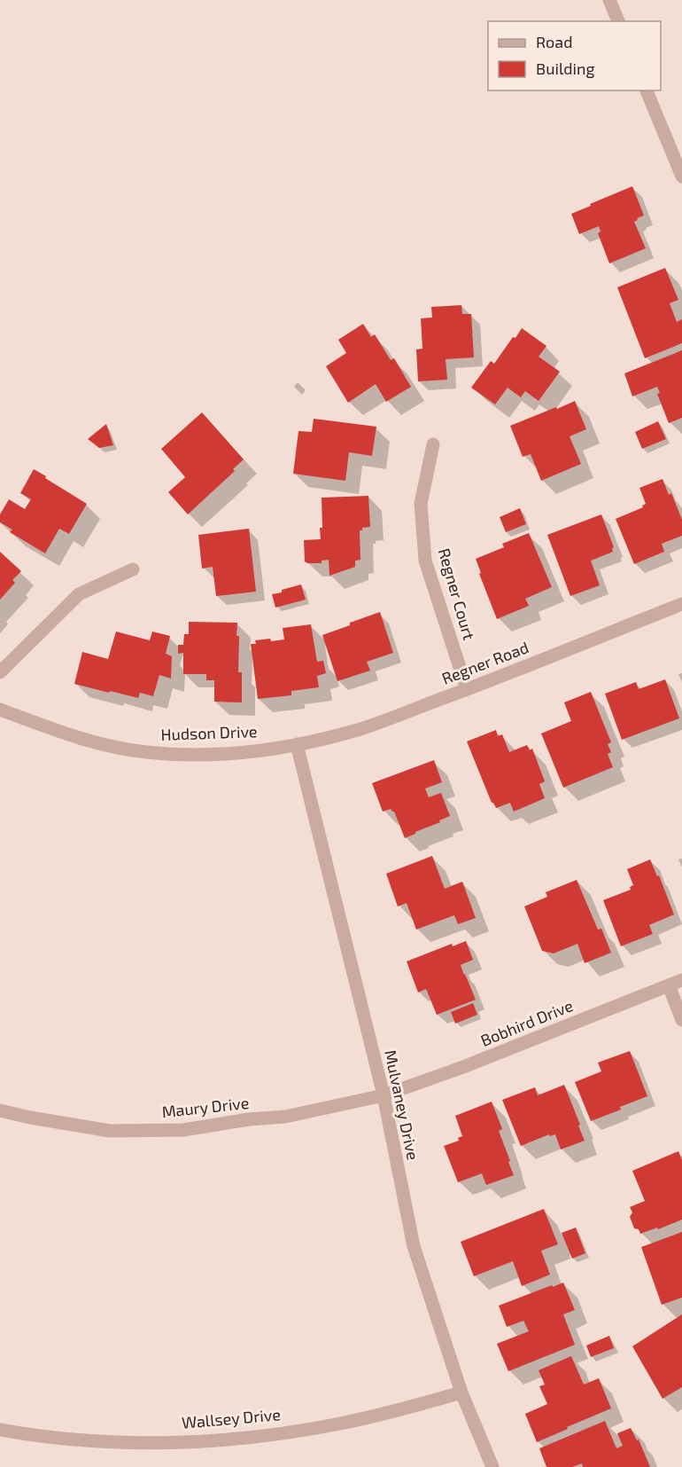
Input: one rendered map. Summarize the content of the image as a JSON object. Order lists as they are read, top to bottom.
{
  "streets": {
    "street": [
      "Regner Court",
      "Regner Road",
      "Hudson Drive",
      "Bobhird Drive",
      "Mulvaney Drive",
      "Maury Drive",
      "Wallsey Drive"
    ]
  },
  "crossings": [
    ["Regner Court", "Regner Road"],
    ["Regner Road", "Hudson Drive"],
    ["Regner Road", "Mulvaney Drive"],
    ["Hudson Drive", "Mulvaney Drive"],
    ["Bobhird Drive", "Mulvaney Drive"],
    ["Bobhird Drive", "Maury Drive"],
    ["Mulvaney Drive", "Maury Drive"],
    ["Mulvaney Drive", "Wallsey Drive"]
  ],
  "legend": ["Road", "Building"]
}
